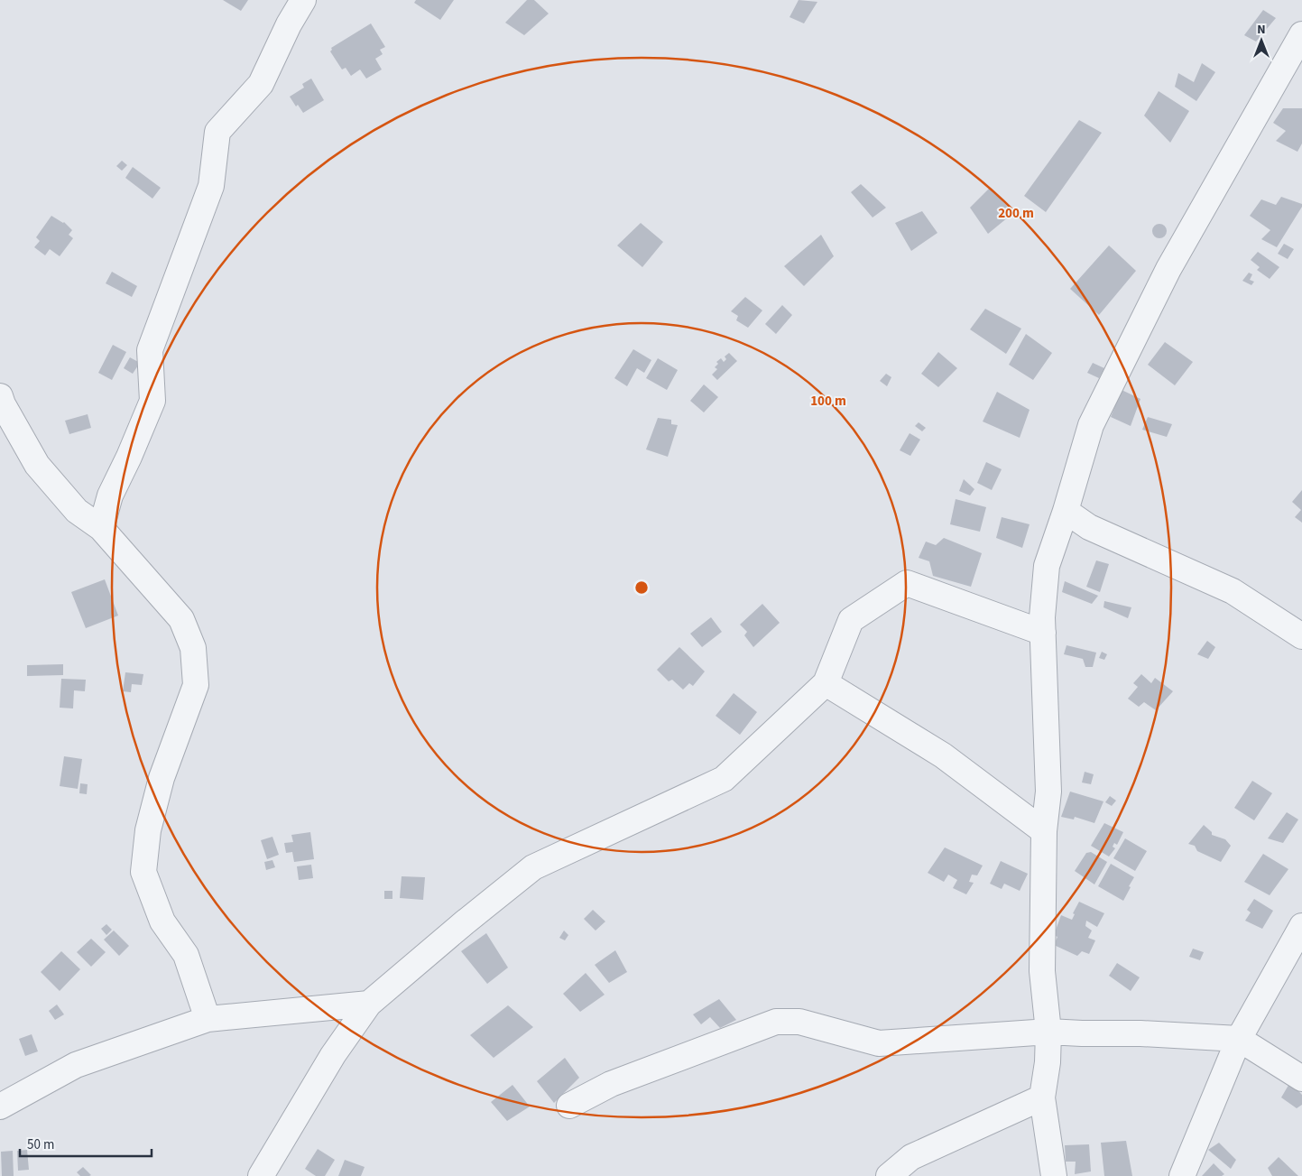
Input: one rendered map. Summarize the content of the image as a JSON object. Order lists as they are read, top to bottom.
{
  "scale_bar": "50 m",
  "north": "top",
  "rings": ["200 m", "100 m"]
}
